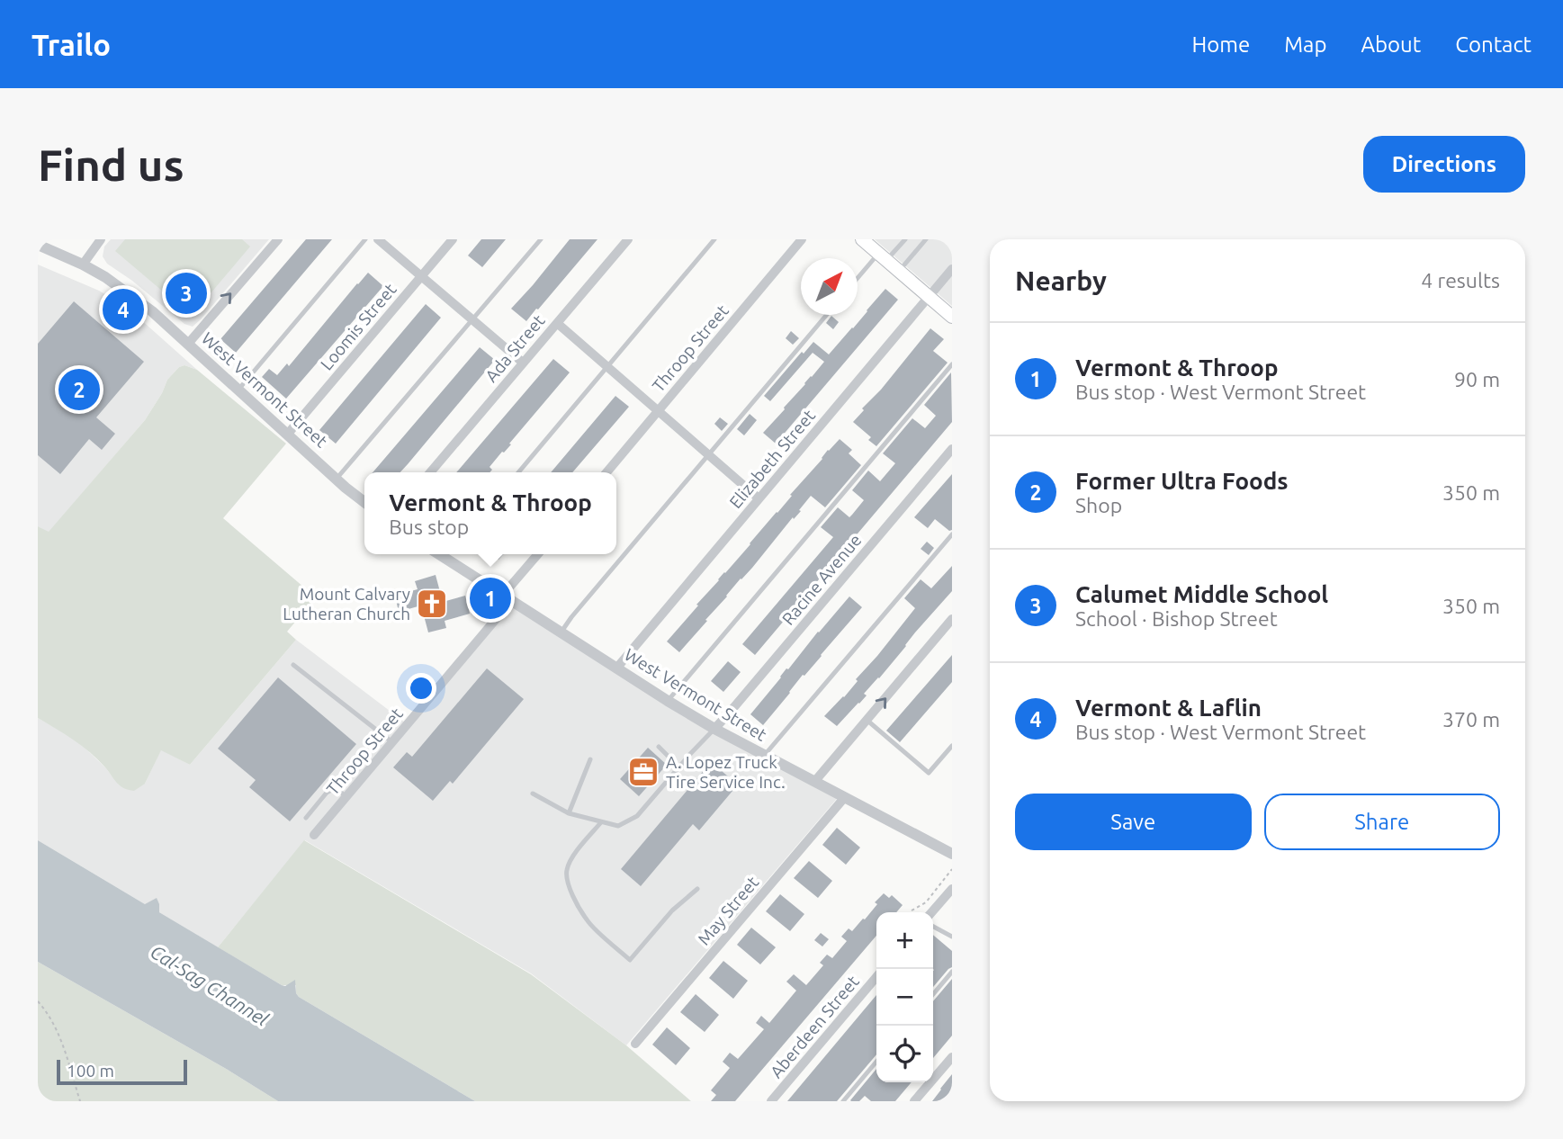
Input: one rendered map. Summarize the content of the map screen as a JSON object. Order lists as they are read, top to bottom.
{
  "streets": {
    "street": [
      "Loomis Street",
      "Ada Street",
      "Throop Street",
      "West Vermont Street",
      "Elizabeth Street",
      "Racine Avenue",
      "May Street",
      "Aberdeen Street"
    ]
  },
  "crossings": [
    ["Loomis Street", "West Vermont Street"],
    ["Throop Street", "West Vermont Street"],
    ["West Vermont Street", "Elizabeth Street"],
    ["West Vermont Street", "Racine Avenue"],
    ["West Vermont Street", "May Street"]
  ],
  "water": ["Cal-Sag Channel"],
  "places": {
    "church": ["Mount Calvary Lutheran Church"],
    "office": ["A. Lopez Truck Tire Service Inc."]
  },
  "scale_bar": "100 m",
  "north": "top right",
  "page": {
    "header": "Trailo",
    "nav": [
      "Home",
      "Map",
      "About",
      "Contact"
    ],
    "buttons": [
      "Directions",
      ["Save", "Share"]
    ],
    "title": "Find us",
    "heading": ["Nearby", "4 results"],
    "pins": [
      "3",
      "4",
      "2",
      "1"
    ],
    "list": [
      {
        "mark": "1",
        "name": "Vermont & Throop",
        "note": "Bus stop · West Vermont Street",
        "value": "90 m"
      },
      {
        "mark": "2",
        "name": "Former Ultra Foods",
        "note": "Shop",
        "value": "350 m"
      },
      {
        "mark": "3",
        "name": "Calumet Middle School",
        "note": "School · Bishop Street",
        "value": "350 m"
      },
      {
        "mark": "4",
        "name": "Vermont & Laflin",
        "note": "Bus stop · West Vermont Street",
        "value": "370 m"
      }
    ],
    "popup": ["Vermont & Throop", "Bus stop"],
    "map_buttons": ["+", "−"],
    "scale": "100 m"
  }
}
